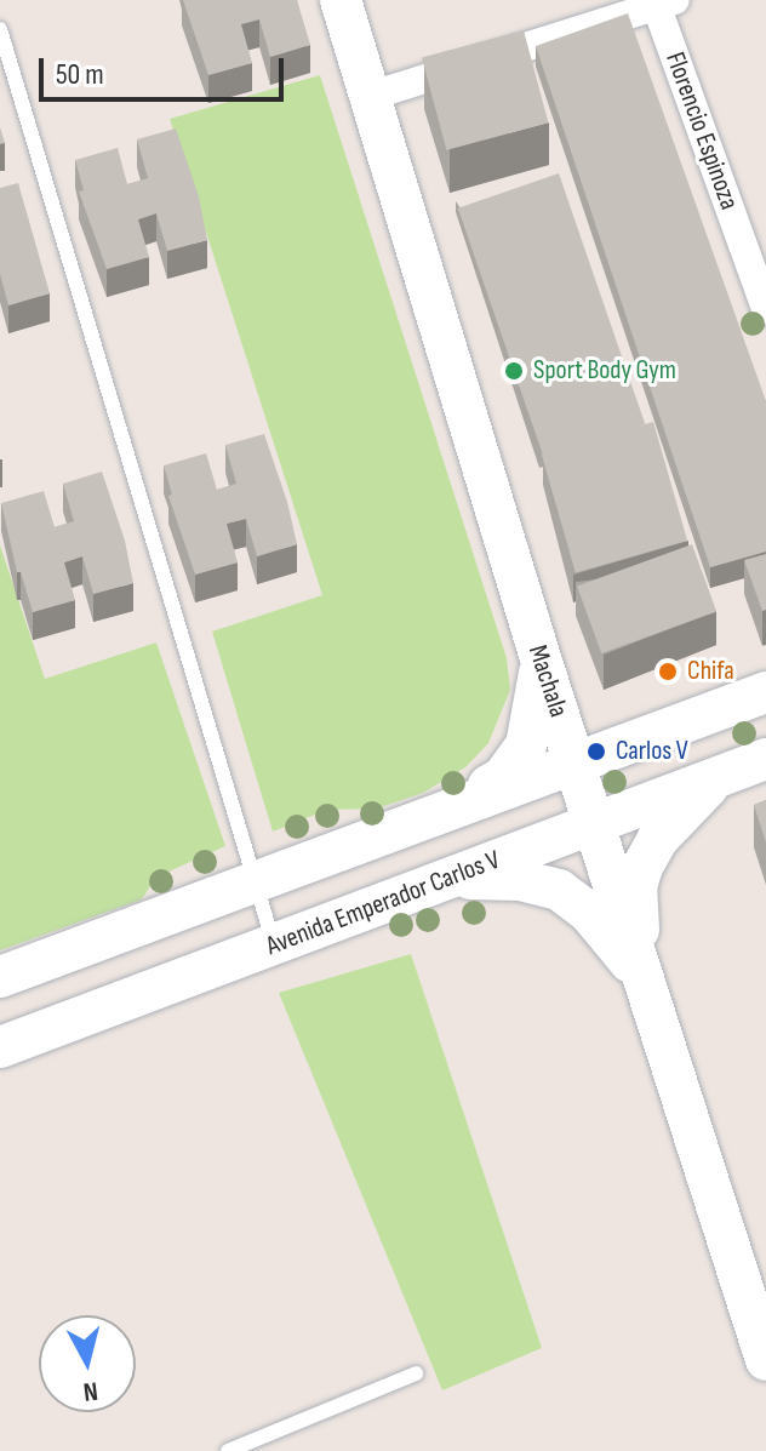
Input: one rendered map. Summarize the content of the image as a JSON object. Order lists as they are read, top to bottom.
{
  "streets": {
    "main road": ["Machala", "Avenida Emperador Carlos V"],
    "street": ["Florencio Espinoza"]
  },
  "crossings": [
    ["Machala", "Avenida Emperador Carlos V"]
  ],
  "places": ["Sport Body Gym", "Chifa", "Carlos V"],
  "scale_bar": "50 m",
  "north": "bottom"
}
